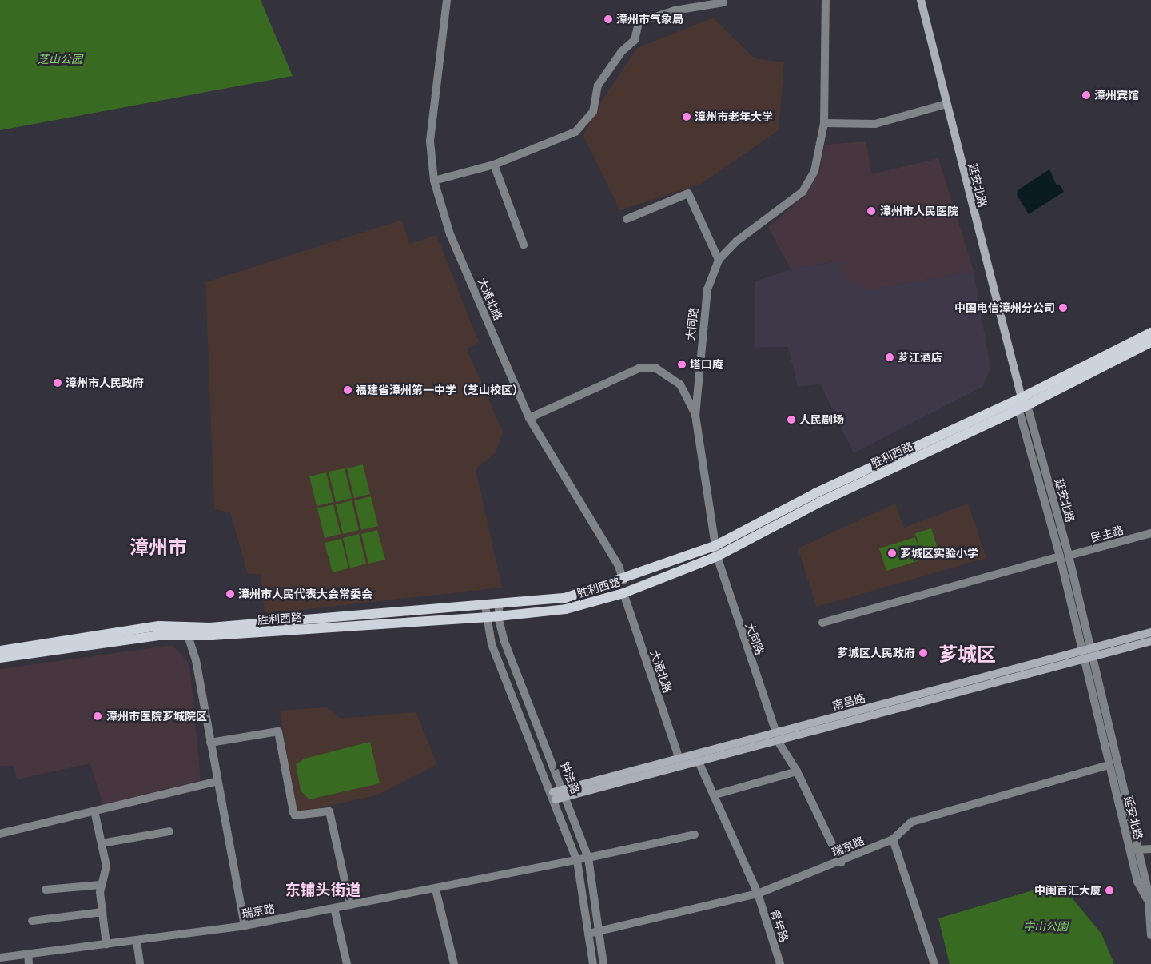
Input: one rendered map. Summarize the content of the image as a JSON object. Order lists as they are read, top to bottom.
{
  "streets": {
    "main road": ["延安北路", "胜利西路", "南昌路"],
    "street": [
      "大通北路",
      "大同路",
      "民主路",
      "钟法路",
      "瑞京路",
      "青年路"
    ]
  },
  "crossings": [
    ["延安北路", "胜利西路"],
    ["延安北路", "民主路"],
    ["延安北路", "南昌路"],
    ["延安北路", "瑞京路"],
    ["大通北路", "胜利西路"],
    ["大通北路", "南昌路"],
    ["大同路", "胜利西路"],
    ["大同路", "南昌路"],
    ["大同路", "瑞京路"],
    ["胜利西路", "钟法路"],
    ["南昌路", "钟法路"],
    ["南昌路", "青年路"],
    ["钟法路", "瑞京路"],
    ["瑞京路", "青年路"]
  ],
  "districts": ["漳州市", "芗城区", "东铺头街道"],
  "parks": ["芝山公园", "中山公園"],
  "places": [
    "漳州市气象局",
    "漳州宾馆",
    "漳州市老年大学",
    "漳州市人民医院",
    "中国电信漳州分公司",
    "芗江酒店",
    "塔口庵",
    "漳州市人民政府",
    "福建省漳州第一中学（芝山校区）",
    "人民剧场",
    "芗城区实验小学",
    "漳州市人民代表大会常委会",
    "芗城区人民政府",
    "漳州市医院芗城院区",
    "中闽百汇大厦"
  ]
}
